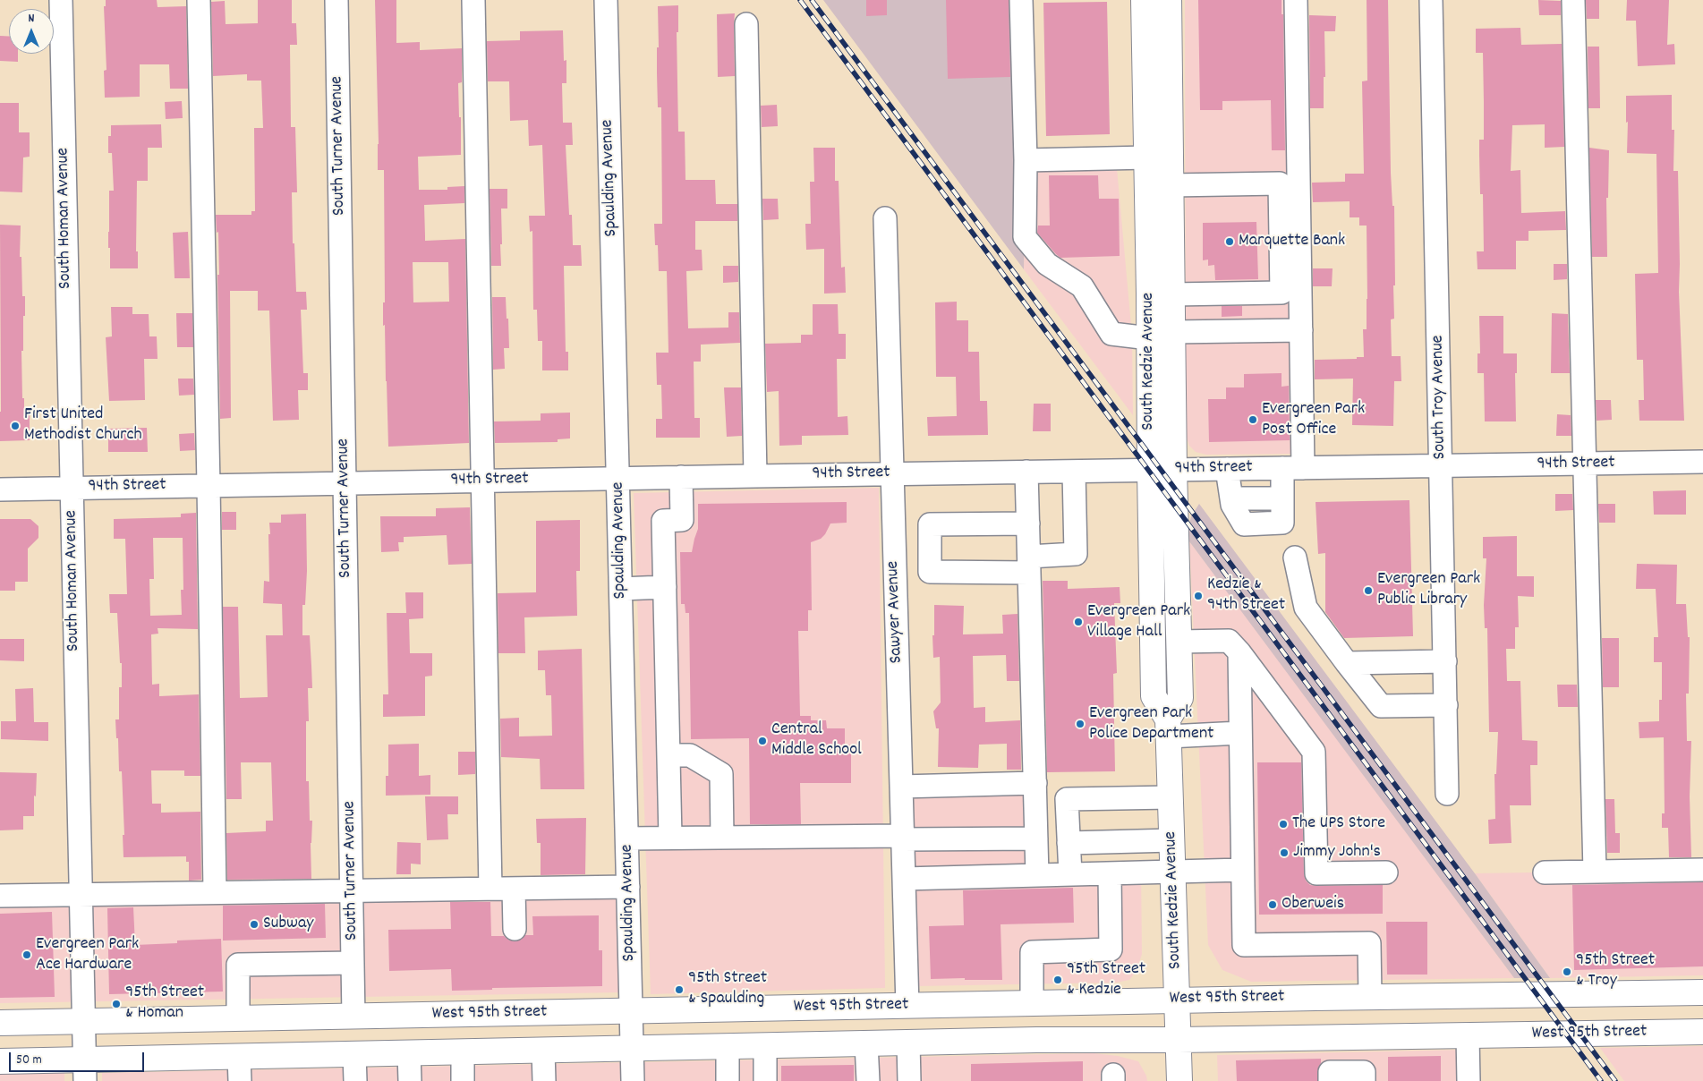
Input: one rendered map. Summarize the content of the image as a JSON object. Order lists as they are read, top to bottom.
{
  "streets": {
    "main road": ["South Kedzie Avenue", "West 95th Street"],
    "street": [
      "South Turner Avenue",
      "Spaulding Avenue",
      "South Homan Avenue",
      "South Troy Avenue",
      "94th Street",
      "Sawyer Avenue"
    ]
  },
  "crossings": [
    ["South Turner Avenue", "94th Street"],
    ["South Turner Avenue", "West 95th Street"],
    ["Spaulding Avenue", "94th Street"],
    ["Spaulding Avenue", "West 95th Street"],
    ["South Homan Avenue", "94th Street"],
    ["South Homan Avenue", "West 95th Street"],
    ["South Kedzie Avenue", "94th Street"],
    ["South Kedzie Avenue", "West 95th Street"],
    ["South Troy Avenue", "94th Street"],
    ["94th Street", "Sawyer Avenue"],
    ["Sawyer Avenue", "West 95th Street"]
  ],
  "places": [
    "Marquette Bank",
    "Evergreen Park Post Office",
    "First United Methodist Church",
    "Evergreen Park Public Library",
    "Kedzie & 94th Street",
    "Evergreen Park Village Hall",
    "Evergreen Park Police Department",
    "Central Middle School",
    "The UPS Store",
    "Jimmy John's",
    "Oberweis",
    "Subway",
    "Evergreen Park Ace Hardware",
    "95th Street & Troy",
    "95th Street & Kedzie",
    "95th Street & Spaulding",
    "95th Street & Homan"
  ],
  "scale_bar": "50 m",
  "north": "top"
}
